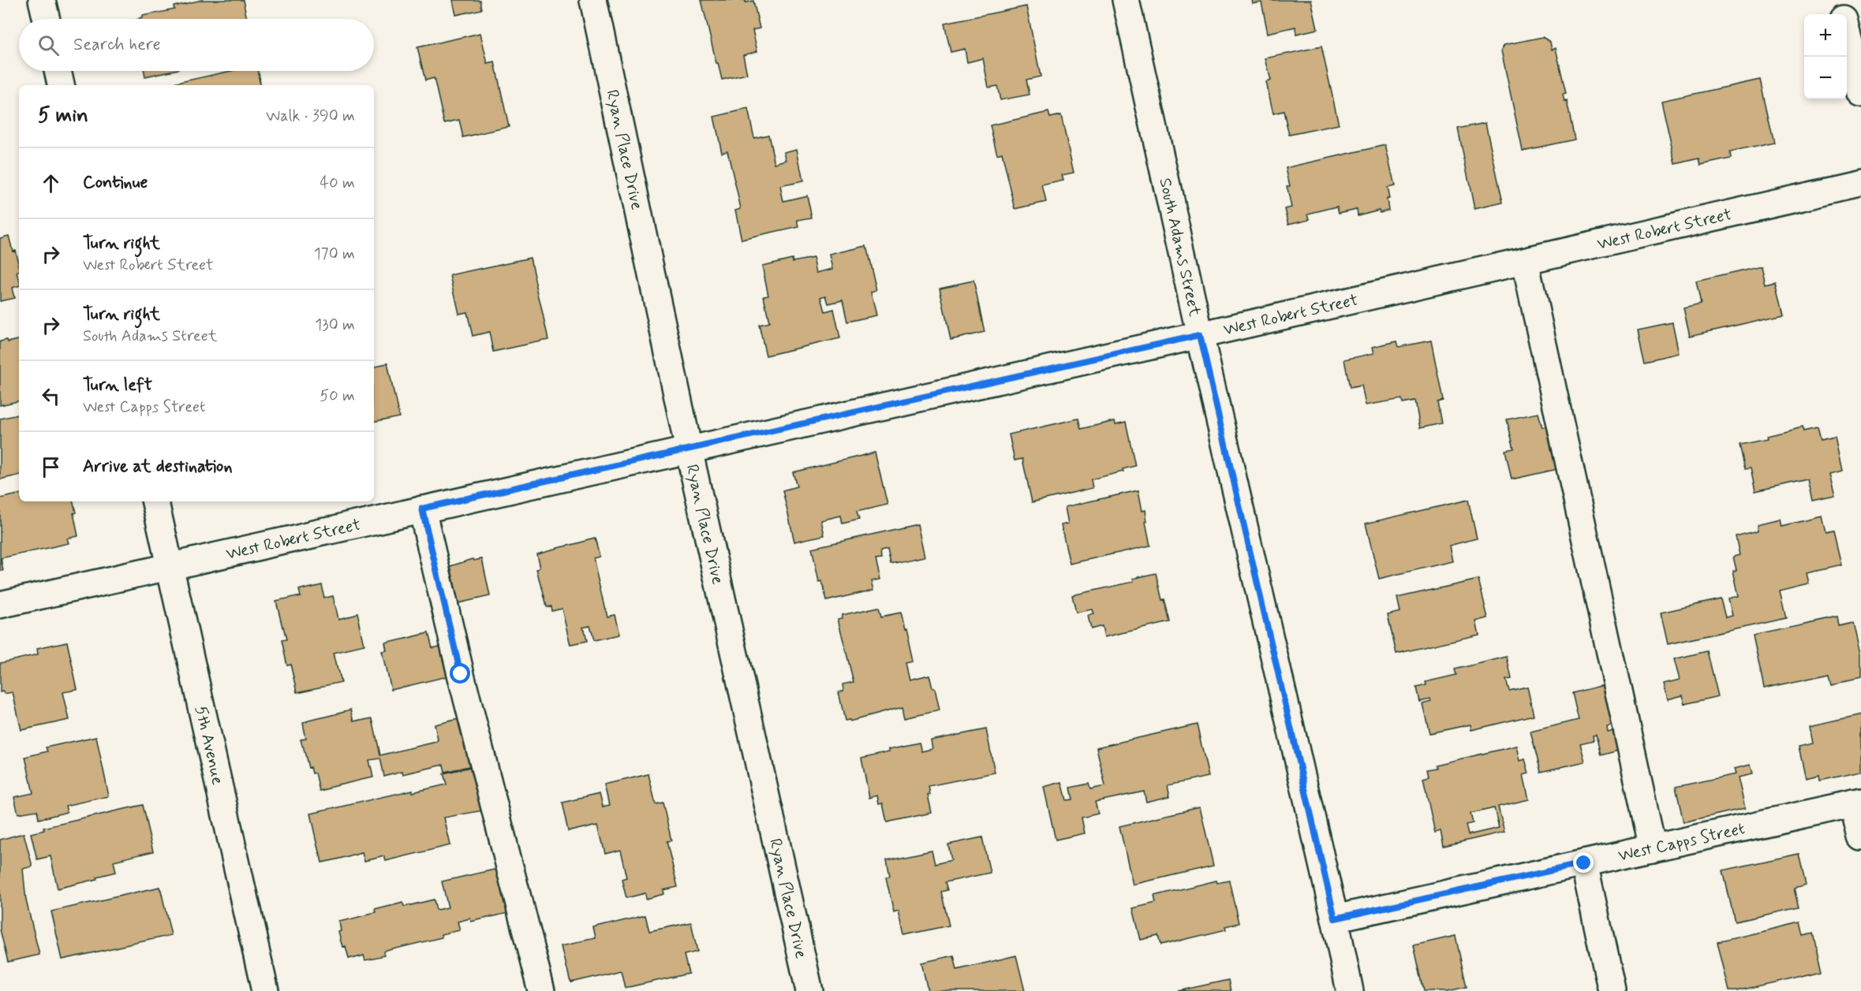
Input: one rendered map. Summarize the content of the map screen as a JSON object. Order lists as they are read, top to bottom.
{
  "streets": {
    "street": [
      "Ryan Place Drive",
      "West Robert Street",
      "South Adams Street",
      "5th Avenue",
      "West Capps Street"
    ]
  },
  "crossings": [
    ["Ryan Place Drive", "West Robert Street"],
    ["West Robert Street", "South Adams Street"],
    ["West Robert Street", "5th Avenue"],
    ["South Adams Street", "West Capps Street"]
  ],
  "page": {
    "map_buttons": ["+", "−"],
    "search": "Search here",
    "heading": ["5 min", "Walk · 390 m"],
    "list": [
      ["Continue", "40 m"],
      ["Turn right", "West Robert Street", "170 m"],
      ["Turn right", "South Adams Street", "130 m"],
      ["Turn left", "West Capps Street", "50 m"],
      "Arrive at destination"
    ]
  }
}
